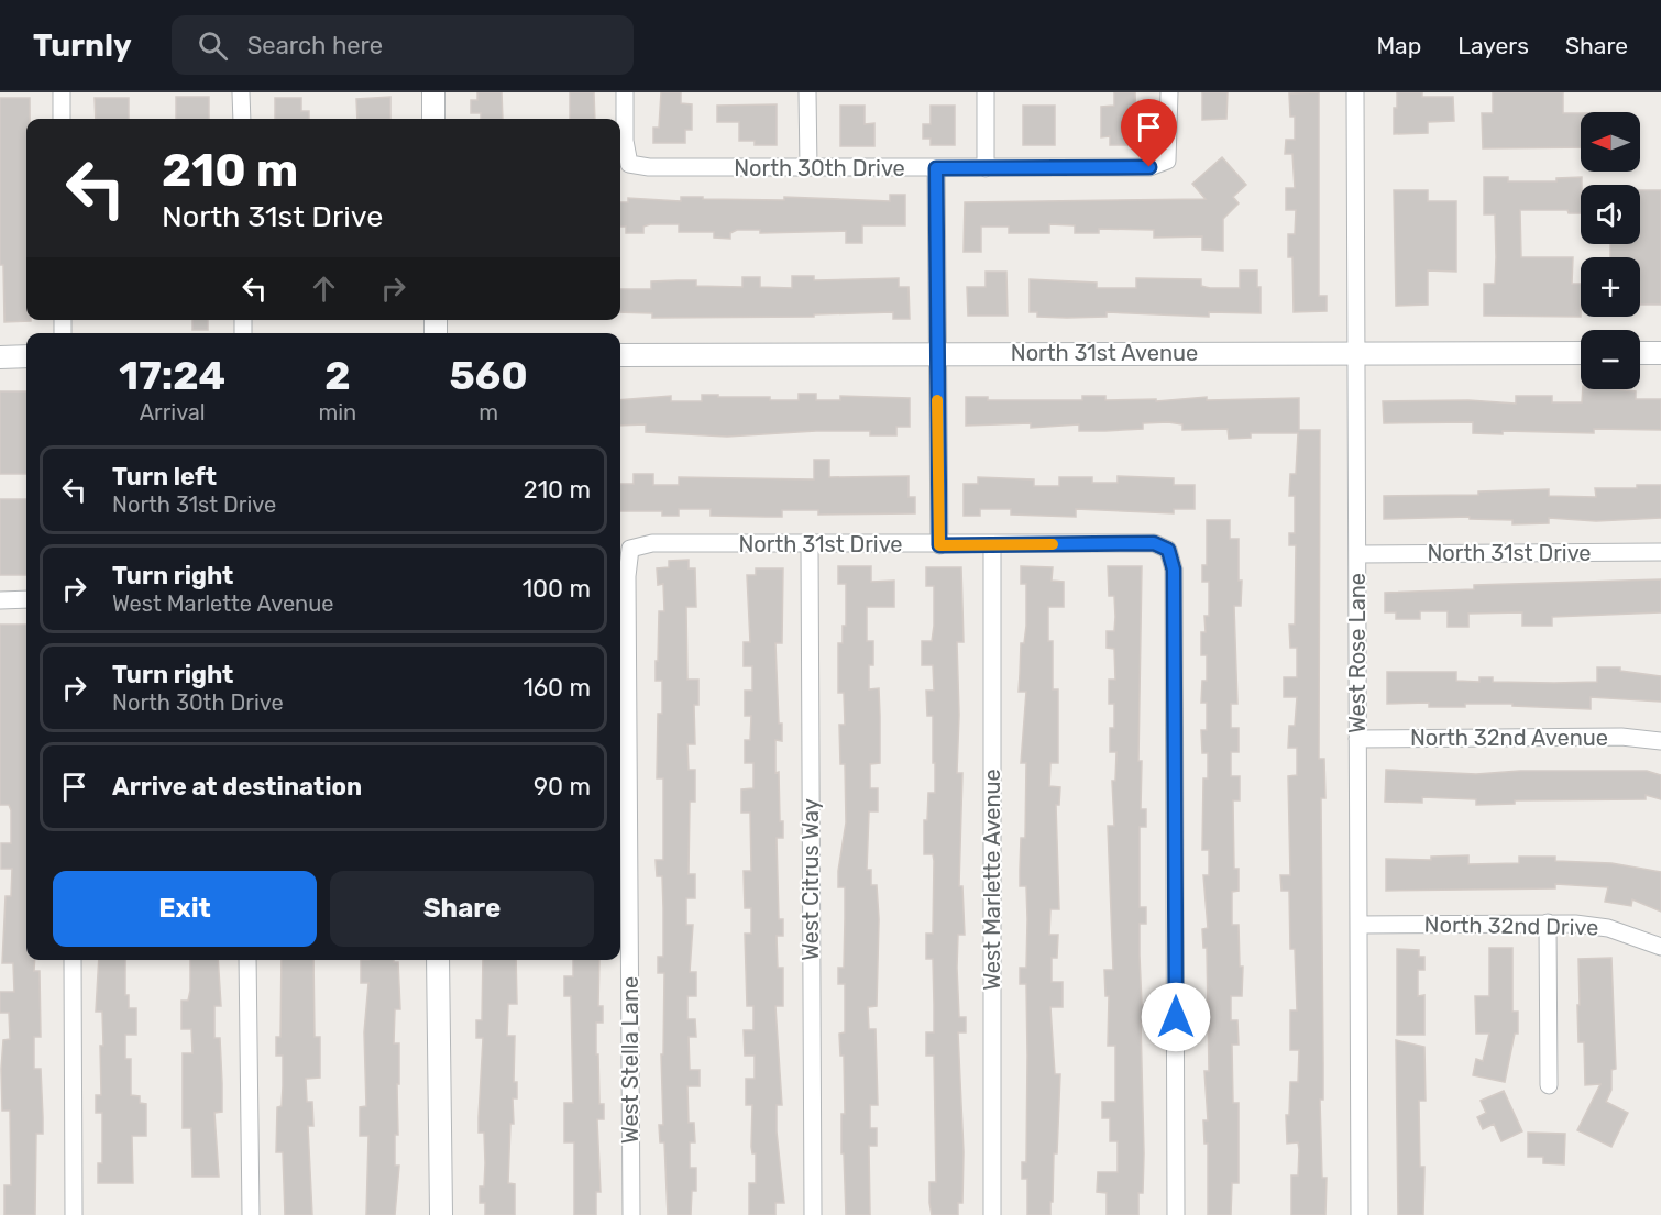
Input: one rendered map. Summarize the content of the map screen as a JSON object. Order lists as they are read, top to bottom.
{
  "streets": {
    "street": [
      "North 30th Drive",
      "North 31st Avenue",
      "North 31st Drive",
      "West Rose Lane",
      "North 32nd Avenue",
      "West Citrus Way",
      "West Marlette Avenue",
      "North 32nd Drive",
      "West Stella Lane"
    ]
  },
  "crossings": [
    ["North 31st Avenue", "West Rose Lane"],
    ["North 31st Drive", "West Rose Lane"],
    ["North 31st Drive", "West Citrus Way"],
    ["North 31st Drive", "West Marlette Avenue"],
    ["North 31st Drive", "West Stella Lane"],
    ["West Rose Lane", "North 32nd Avenue"],
    ["West Rose Lane", "North 32nd Drive"]
  ],
  "north": "left",
  "page": {
    "header": "Turnly",
    "search": "Search here",
    "nav": ["Map", "Layers", "Share"],
    "map_buttons": ["+", "−"],
    "turn": ["210 m", "North 31st Drive"],
    "eta": [
      "17:24",
      "Arrival",
      "2",
      "min",
      "560",
      "m"
    ],
    "list": [
      {
        "name": "Turn left",
        "note": "North 31st Drive",
        "value": "210 m"
      },
      {
        "name": "Turn right",
        "note": "West Marlette Avenue",
        "value": "100 m"
      },
      {
        "name": "Turn right",
        "note": "North 30th Drive",
        "value": "160 m"
      },
      {
        "name": "Arrive at destination",
        "value": "90 m"
      }
    ],
    "buttons": ["Exit", "Share"]
  }
}
